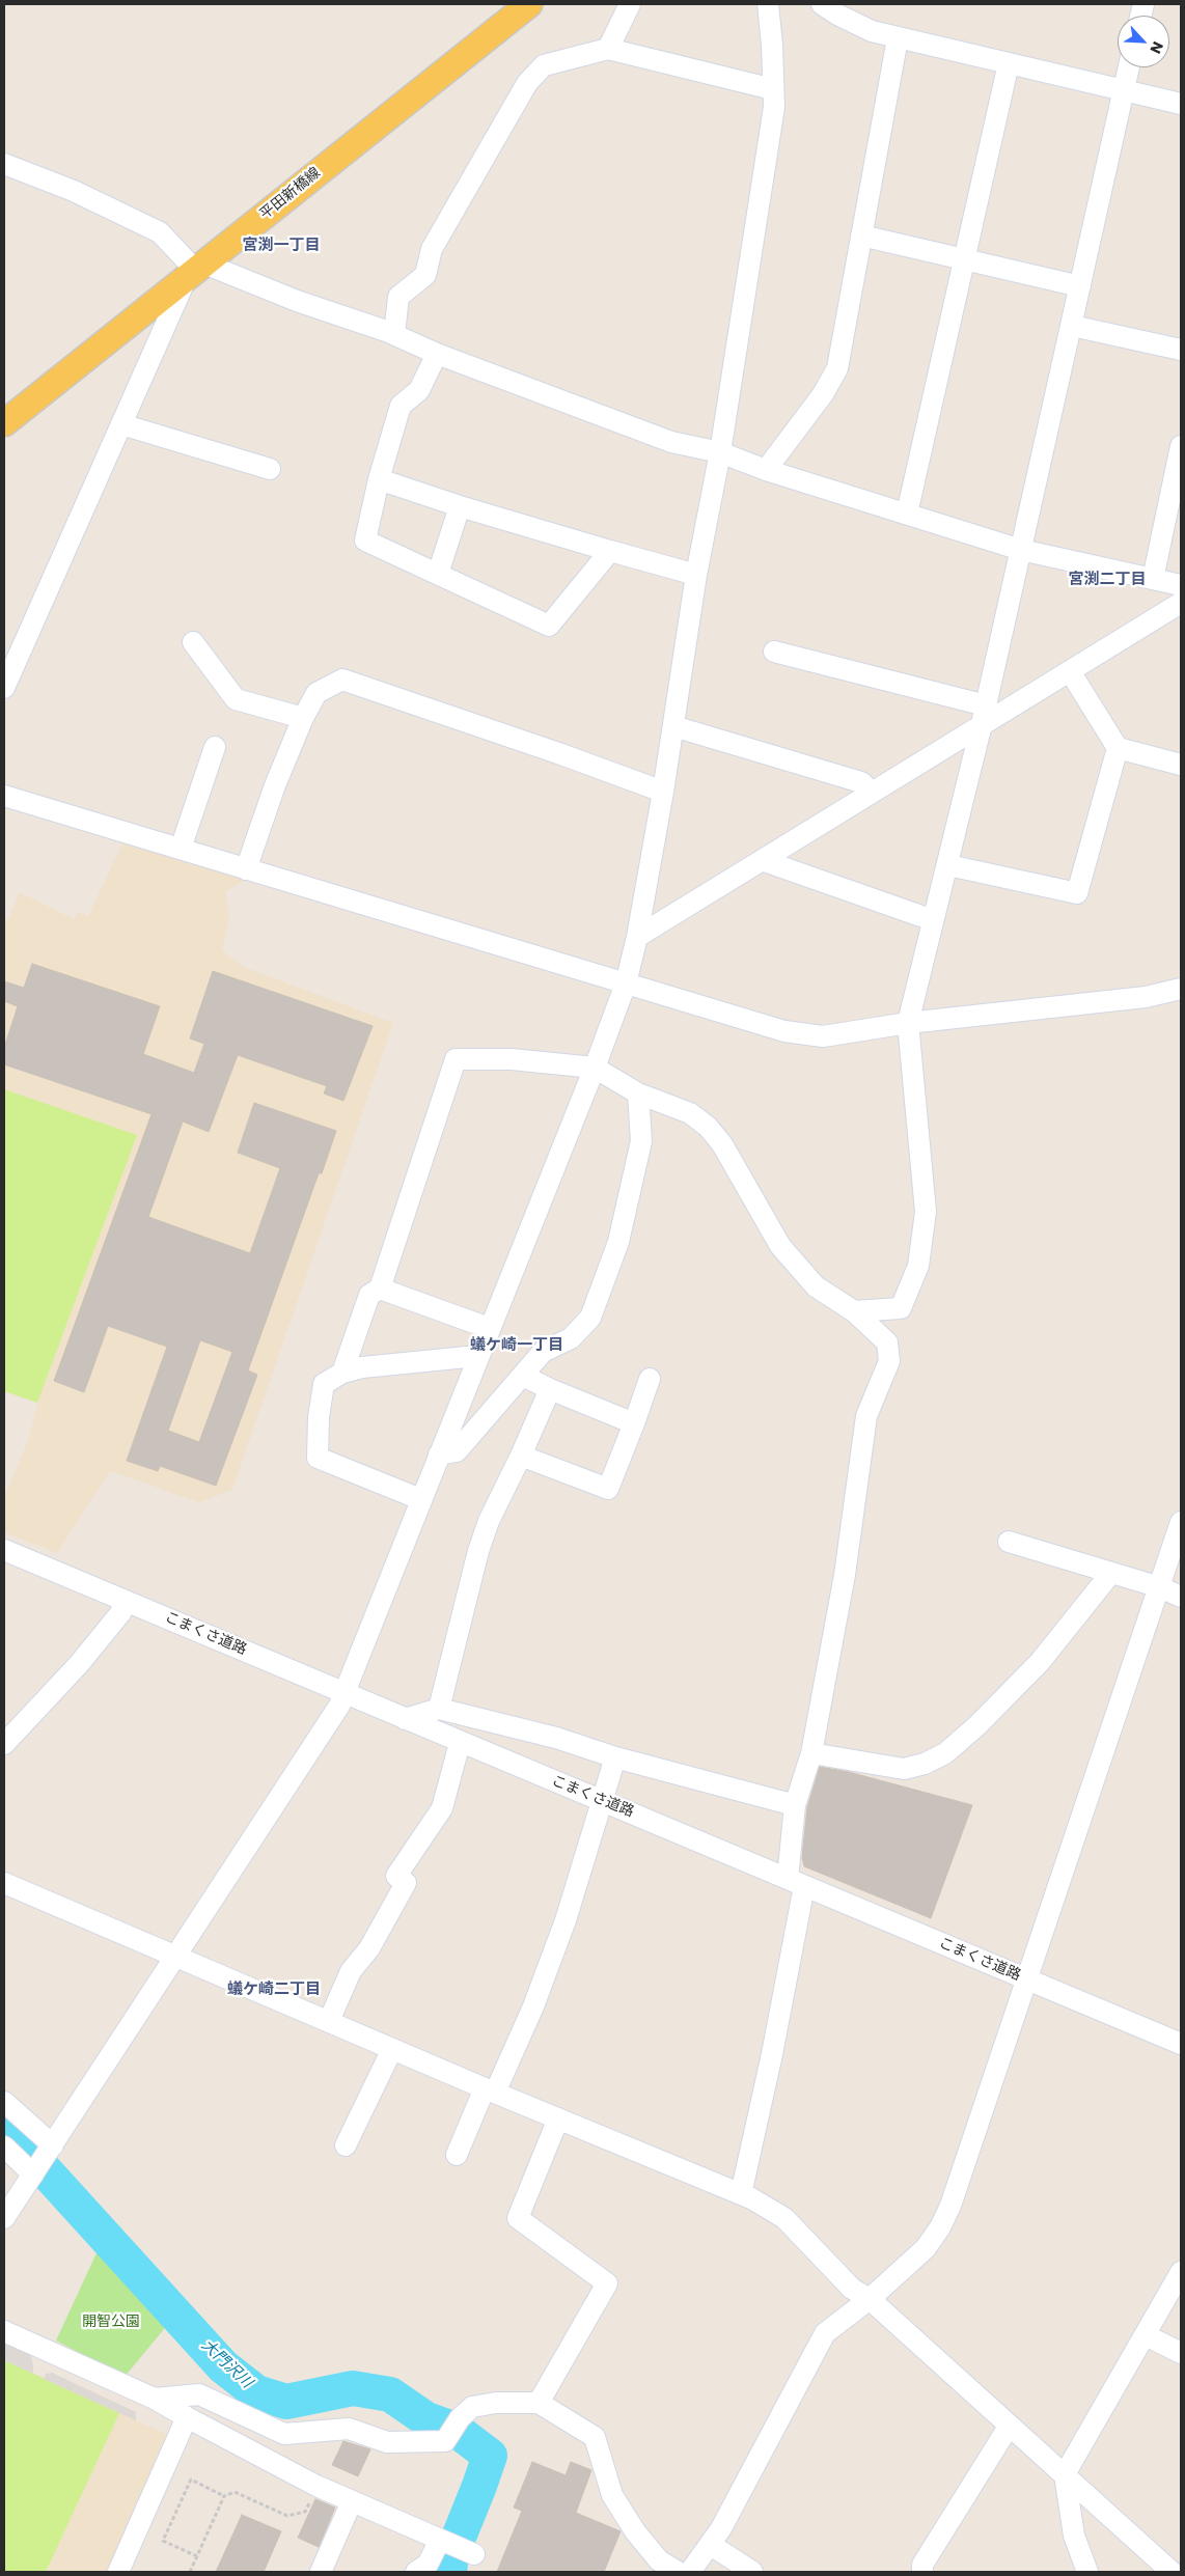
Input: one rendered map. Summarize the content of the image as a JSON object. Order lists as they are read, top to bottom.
{
  "streets": {
    "main road": ["平田新橋線"],
    "street": ["こまくさ道路"]
  },
  "districts": [
    "宮渕一丁目",
    "宮渕二丁目",
    "蟻ケ崎一丁目",
    "蟻ケ崎二丁目"
  ],
  "water": ["大門沢川"],
  "parks": ["開智公園"],
  "north": "bottom right"
}
